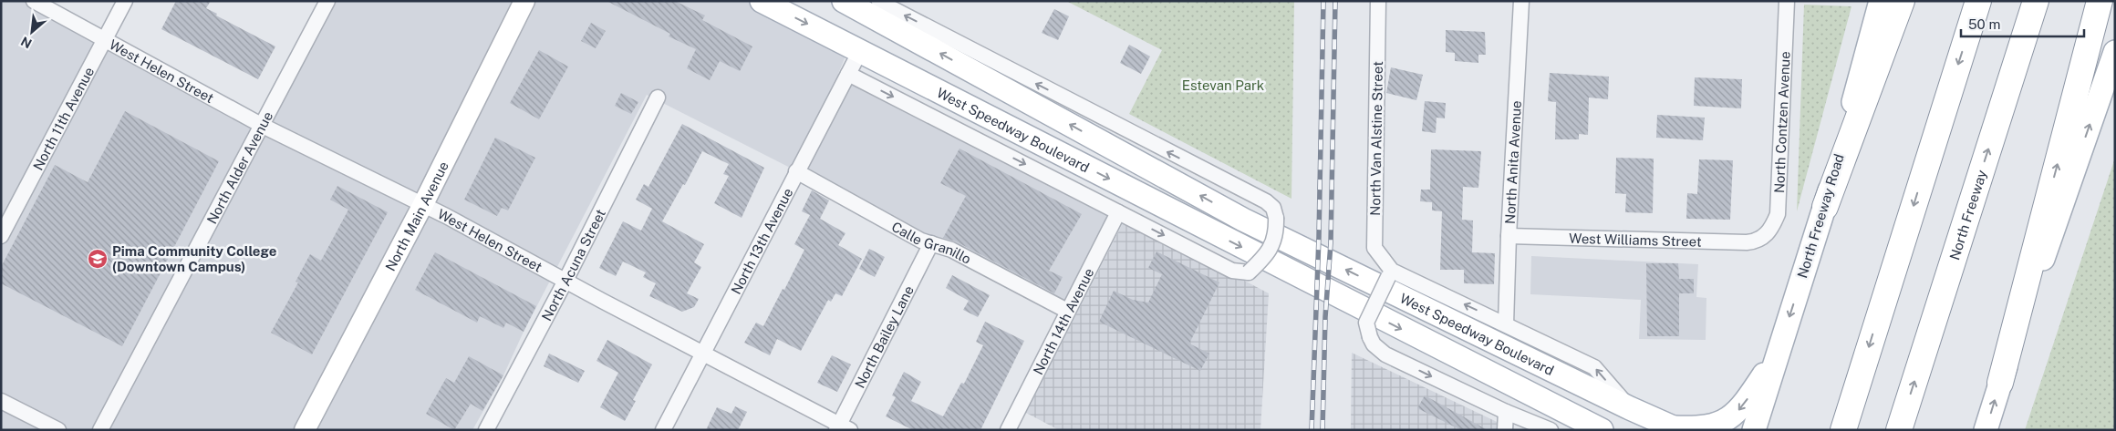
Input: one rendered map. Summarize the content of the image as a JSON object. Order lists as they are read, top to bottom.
{
  "streets": {
    "highway": ["North Freeway"],
    "main road": ["West Speedway Boulevard", "North Main Avenue", "North Freeway Road"],
    "street": [
      "West Helen Street",
      "North 11th Avenue",
      "North Contzen Avenue",
      "North Van Alstine Street",
      "North Anita Avenue",
      "North Alder Avenue",
      "West Williams Street",
      "North 13th Avenue",
      "Calle Granillo",
      "North Acuna Street",
      "North 14th Avenue",
      "North Bailey Lane"
    ]
  },
  "crossings": [
    ["West Helen Street", "North 11th Avenue"],
    ["West Helen Street", "North Alder Avenue"],
    ["West Helen Street", "North Main Avenue"],
    ["West Helen Street", "North 13th Avenue"],
    ["West Helen Street", "North Acuna Street"],
    ["West Helen Street", "North Bailey Lane"],
    ["North Contzen Avenue", "West Williams Street"],
    ["West Speedway Boulevard", "North 13th Avenue"],
    ["West Speedway Boulevard", "North 14th Avenue"],
    ["North Anita Avenue", "West Williams Street"],
    ["North 13th Avenue", "Calle Granillo"],
    ["Calle Granillo", "North 14th Avenue"],
    ["Calle Granillo", "North Bailey Lane"]
  ],
  "parks": ["Estevan Park"],
  "places": {
    "school or university": ["Pima Community College (Downtown Campus)"]
  },
  "scale_bar": "50 m",
  "north": "bottom left"
}
